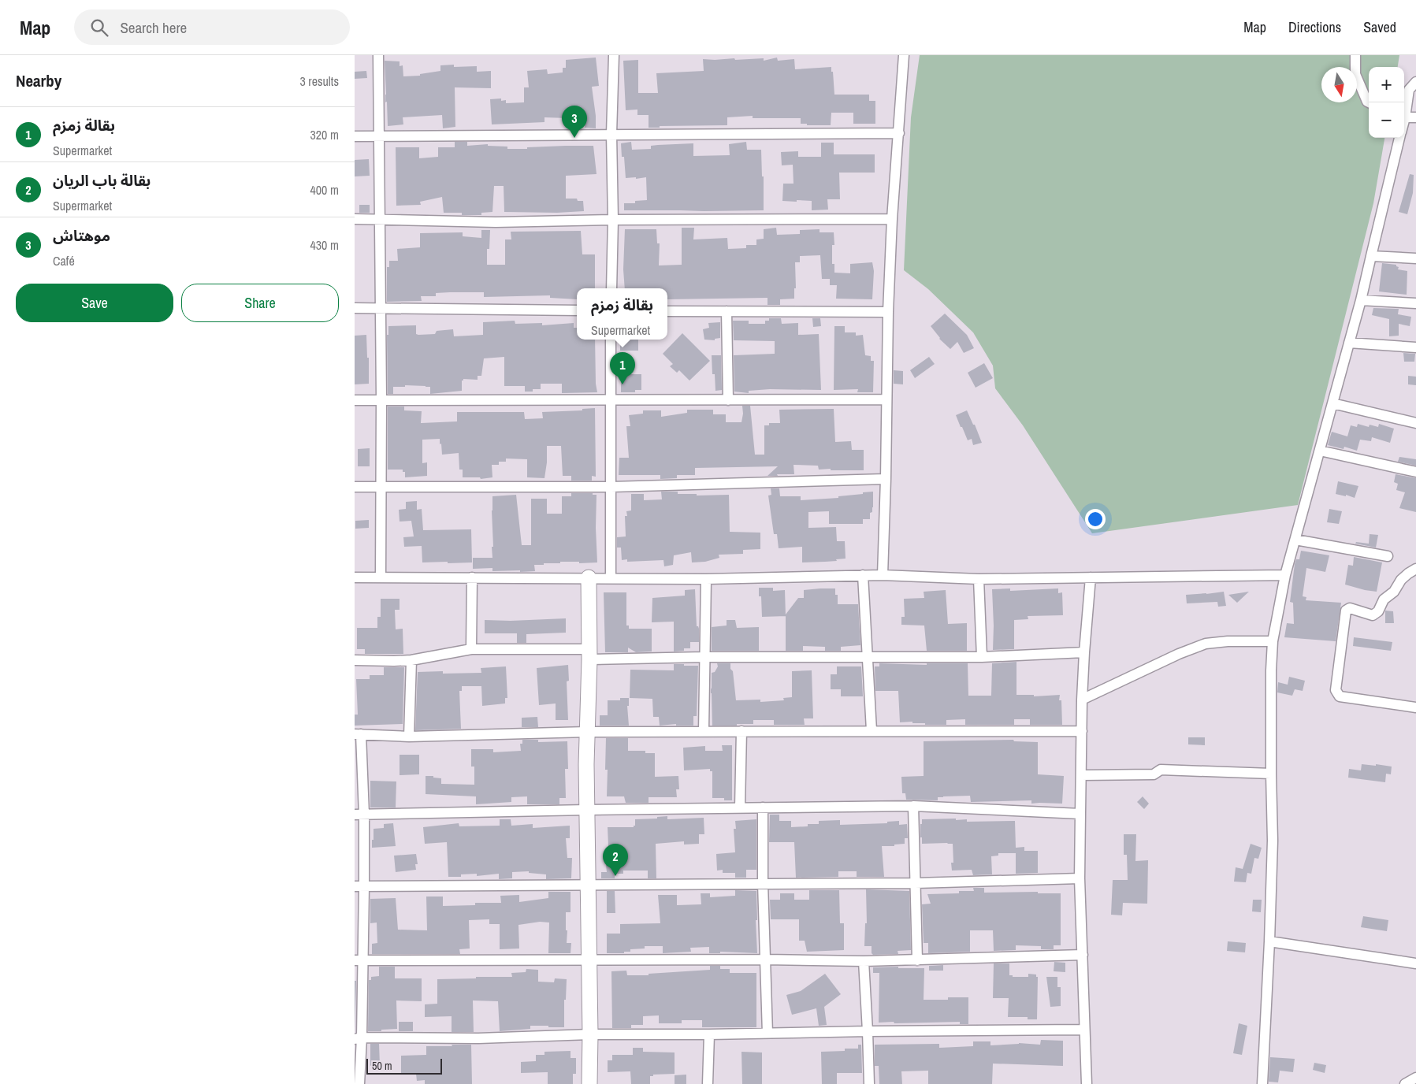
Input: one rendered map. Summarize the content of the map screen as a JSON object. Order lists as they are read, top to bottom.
{
  "scale_bar": "50 m",
  "north": "bottom",
  "page": {
    "header": "Map",
    "search": "Search here",
    "nav": ["Map", "Directions", "Saved"],
    "heading": ["Nearby", "3 results"],
    "map_buttons": ["+", "−"],
    "pins": ["3", "1", "2"],
    "list": [
      {
        "mark": "1",
        "name": "بقالة زمزم",
        "note": "Supermarket",
        "value": "320 m"
      },
      {
        "mark": "2",
        "name": "بقالة باب الريان",
        "note": "Supermarket",
        "value": "400 m"
      },
      {
        "mark": "3",
        "name": "موهتاش",
        "note": "Café",
        "value": "430 m"
      }
    ],
    "buttons": ["Save", "Share"],
    "popup": ["بقالة زمزم", "Supermarket"],
    "scale": "50 m"
  }
}
